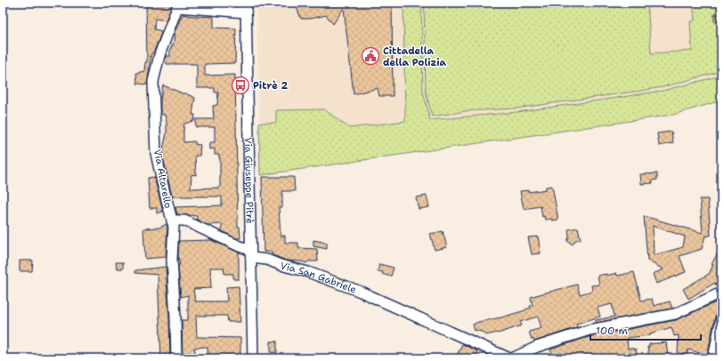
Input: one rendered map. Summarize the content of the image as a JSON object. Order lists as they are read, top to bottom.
{
  "streets": {
    "street": ["Via Altarello", "Via Giuseppe Pitrè", "Via San Gabriele"]
  },
  "crossings": [
    ["Via Altarello", "Via San Gabriele"],
    ["Via Giuseppe Pitrè", "Via San Gabriele"]
  ],
  "places": {
    "public building": ["Cittadella della Polizia"],
    "bus stop": ["Pitrè 2"]
  },
  "scale_bar": "100 m"
}
